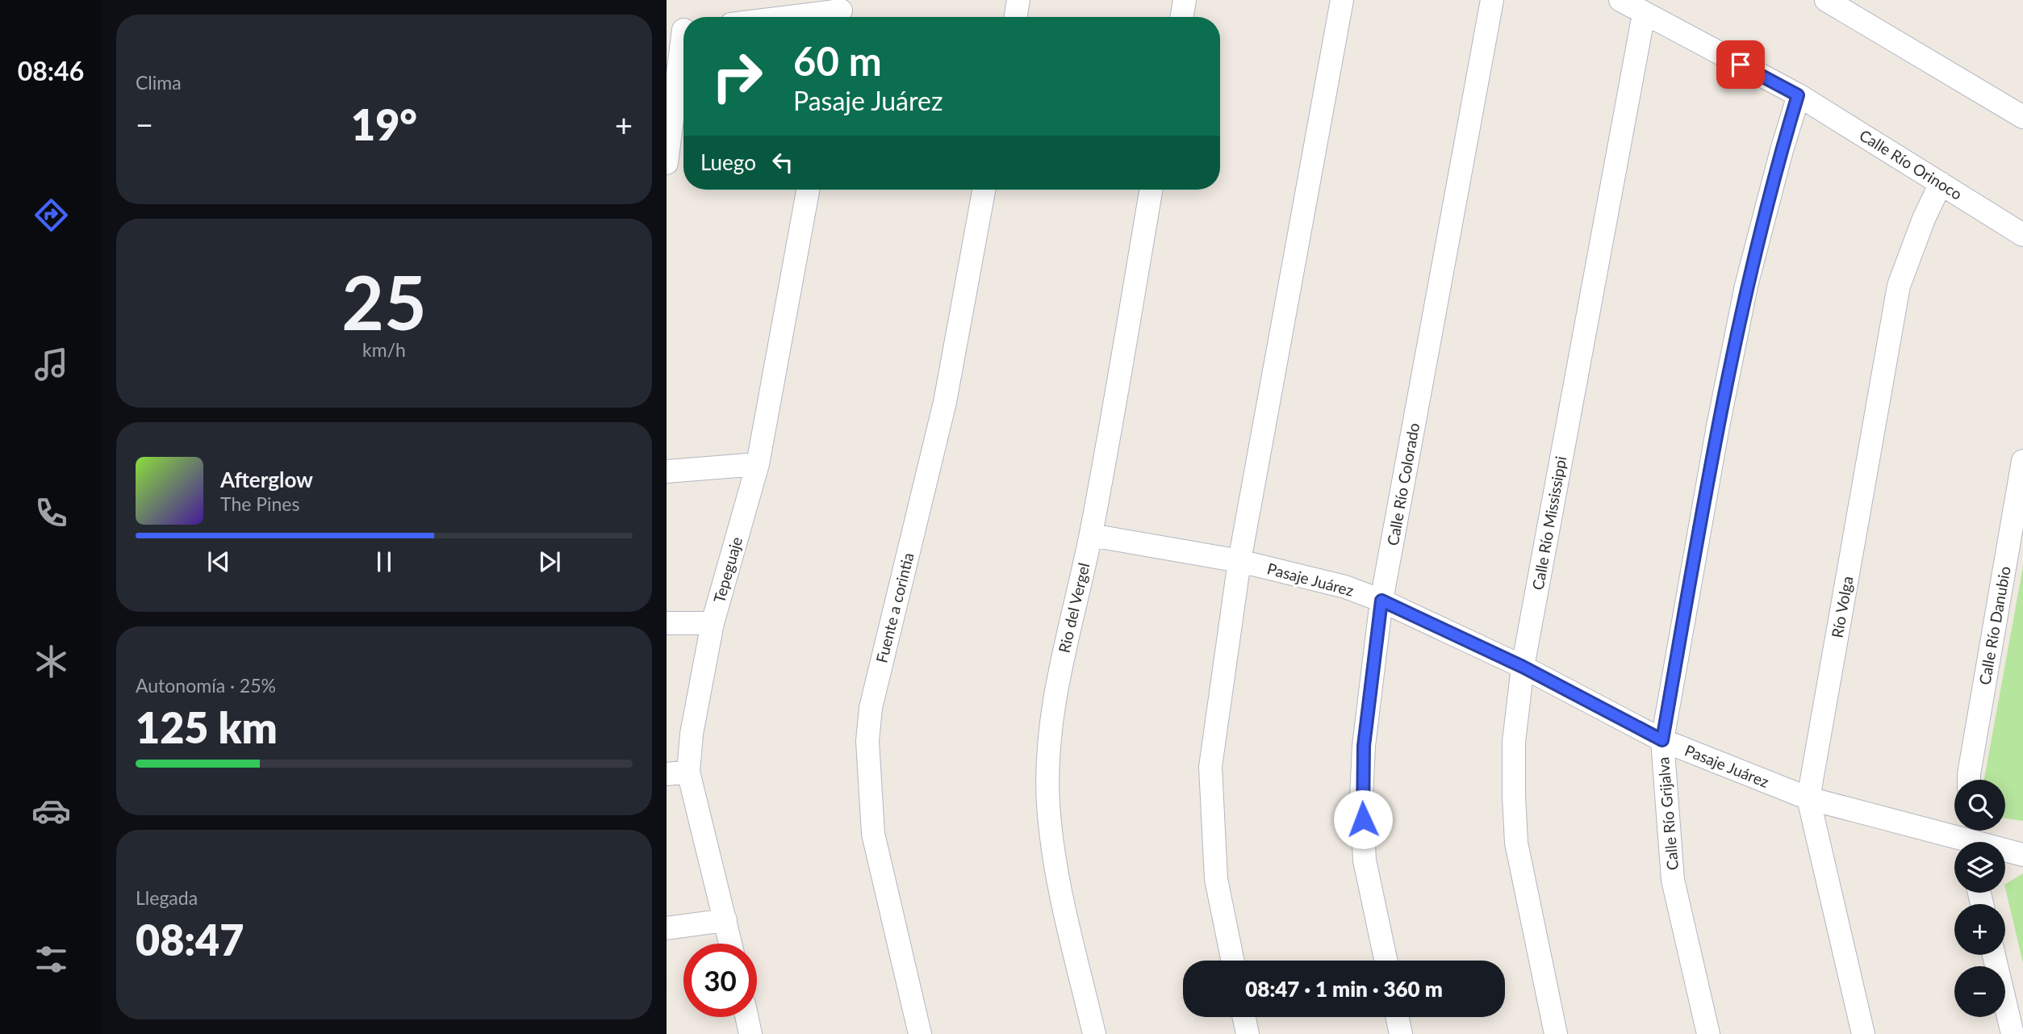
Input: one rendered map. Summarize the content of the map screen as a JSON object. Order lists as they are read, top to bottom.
{
  "streets": {
    "street": [
      "Calle Río Orinoco",
      "Calle Río Colorado",
      "Calle Río Mississippi",
      "Tepeguaje",
      "Pasaje Juárez",
      "Río Volga",
      "Fuente a corintia",
      "Rio del Vergel",
      "Calle Río Danubio",
      "Calle Río Grijalva"
    ]
  },
  "crossings": [
    ["Calle Río Orinoco", "Calle Río Mississippi"],
    ["Calle Río Orinoco", "Río Volga"],
    ["Calle Río Orinoco", "Calle Río Grijalva"],
    ["Calle Río Colorado", "Pasaje Juárez"],
    ["Calle Río Mississippi", "Pasaje Juárez"],
    ["Pasaje Juárez", "Río Volga"],
    ["Pasaje Juárez", "Rio del Vergel"],
    ["Pasaje Juárez", "Calle Río Grijalva"]
  ],
  "page": {
    "tabs": "08:46",
    "tile": [
      "Clima",
      ["25", "km/h"],
      ["Autonomía · 25%", "125 km"],
      ["Llegada", "08:47"]
    ],
    "turn": ["60 m", "Pasaje Juárez"],
    "heat": ["−", "19°", "+"],
    "then": "Luego",
    "song": ["Afterglow", "The Pines"],
    "map_buttons": ["+", "−"],
    "limit": "30",
    "trip": "08:47 · 1 min · 360 m"
  }
}
